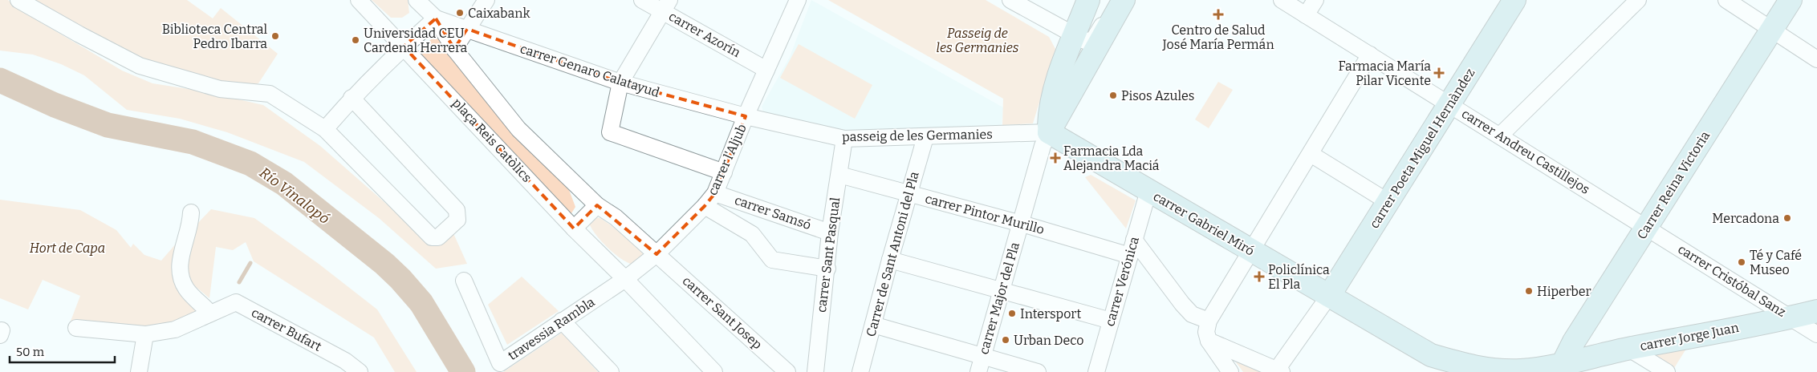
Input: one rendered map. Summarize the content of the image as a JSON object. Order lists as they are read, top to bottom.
{
  "streets": {
    "main road": [
      "carrer Poeta Miguel Hernàndez",
      "Carrer Reina Victoria",
      "carrer Gabriel Miró",
      "carrer Jorge Juan"
    ],
    "street": [
      "carrer Azorín",
      "carrer Genaro Calatayud",
      "passeig de les Germanies",
      "plaça Reis Catòlics",
      "carrer Andreu Castillejos",
      "carrer l'Aljub",
      "carrer Samsó",
      "carrer Pintor Murillo",
      "Carrer de Sant Antoni del Pla",
      "carrer Sant Pasqual",
      "carrer Cristóbal Sanz",
      "carrer Verónica",
      "carrer Major del Pla",
      "carrer Sant Josep",
      "travessia Rambla",
      "carrer Bufart"
    ]
  },
  "crossings": [
    ["carrer Genaro Calatayud", "passeig de les Germanies"],
    ["carrer Genaro Calatayud", "carrer l'Aljub"],
    ["passeig de les Germanies", "carrer l'Aljub"],
    ["passeig de les Germanies", "carrer Gabriel Miró"],
    ["passeig de les Germanies", "Carrer de Sant Antoni del Pla"],
    ["passeig de les Germanies", "carrer Sant Pasqual"],
    ["passeig de les Germanies", "carrer Major del Pla"],
    ["plaça Reis Catòlics", "travessia Rambla"],
    ["carrer Poeta Miguel Hernàndez", "carrer Andreu Castillejos"],
    ["carrer Poeta Miguel Hernàndez", "carrer Gabriel Miró"],
    ["carrer Andreu Castillejos", "Carrer Reina Victoria"],
    ["carrer Andreu Castillejos", "carrer Cristóbal Sanz"],
    ["carrer l'Aljub", "carrer Samsó"],
    ["carrer l'Aljub", "carrer Sant Josep"],
    ["carrer l'Aljub", "travessia Rambla"],
    ["Carrer Reina Victoria", "carrer Gabriel Miró"],
    ["Carrer Reina Victoria", "carrer Cristóbal Sanz"],
    ["Carrer Reina Victoria", "carrer Jorge Juan"],
    ["carrer Samsó", "carrer Sant Pasqual"],
    ["carrer Pintor Murillo", "Carrer de Sant Antoni del Pla"],
    ["carrer Pintor Murillo", "carrer Sant Pasqual"],
    ["carrer Pintor Murillo", "carrer Verónica"],
    ["carrer Pintor Murillo", "carrer Major del Pla"],
    ["carrer Gabriel Miró", "carrer Verónica"],
    ["carrer Gabriel Miró", "carrer Major del Pla"],
    ["carrer Gabriel Miró", "carrer Jorge Juan"],
    ["carrer Cristóbal Sanz", "carrer Jorge Juan"],
    ["carrer Sant Josep", "travessia Rambla"]
  ],
  "water": ["Río Vinalopó"],
  "parks": ["Passeig de les Germanies", "Hort de Capa"],
  "places": {
    "other": [
      "Caixabank",
      "Biblioteca Central Pedro Ibarra",
      "Universidad CEU Cardenal Herrera",
      "Pisos Azules",
      "Mercadona",
      "Té y Café Museo",
      "Hiperber",
      "Intersport",
      "Urban Deco"
    ],
    "health": [
      "Centro de Salud José María Permán",
      "Farmacia María Pilar Vicente",
      "Farmacia Lda Alejandra Maciá",
      "Policlínica El Pla"
    ]
  },
  "scale_bar": "50 m"
}
